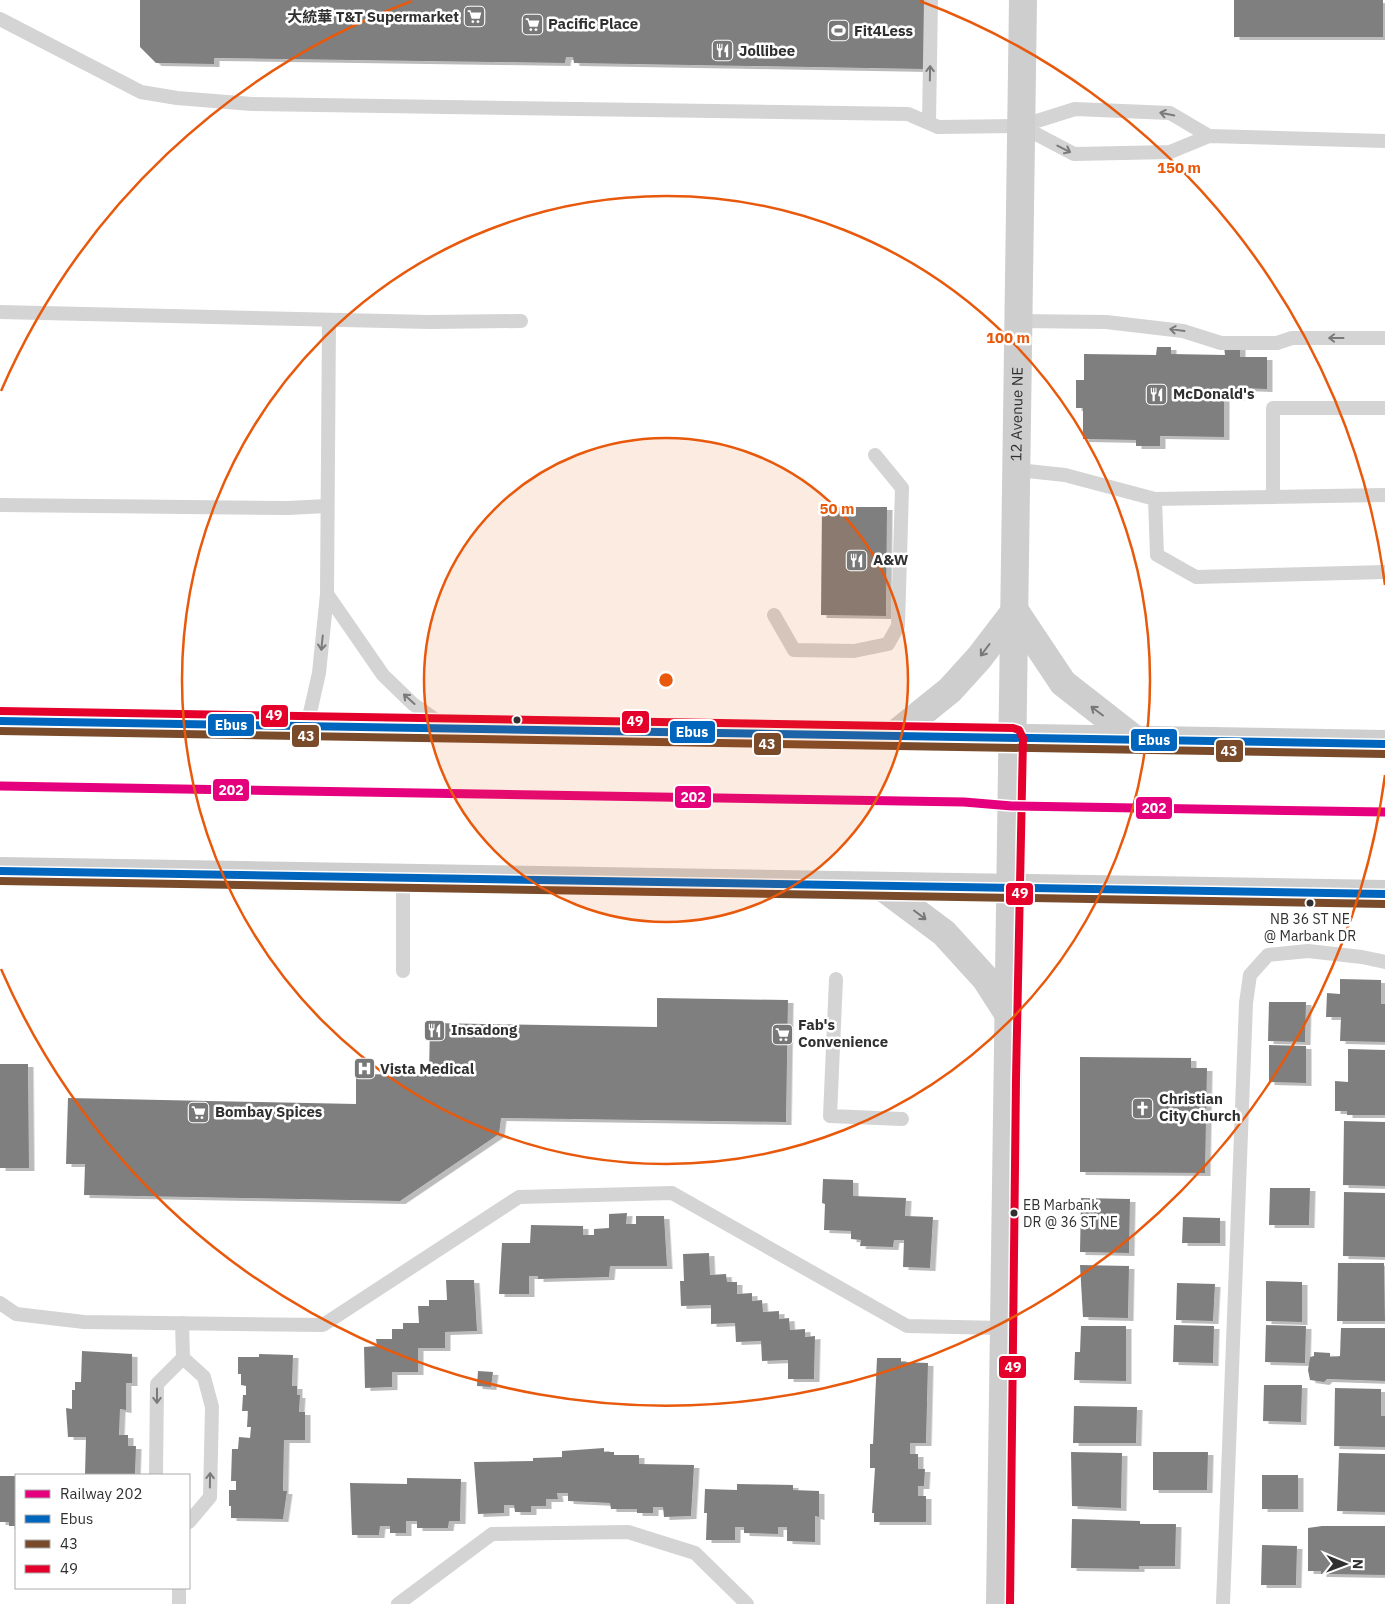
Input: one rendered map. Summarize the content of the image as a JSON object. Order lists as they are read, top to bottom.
{
  "streets": {
    "main road": ["12 Avenue NE"]
  },
  "places": {
    "supermarket": [
      "大統華 T&T Supermarket",
      "Pacific Place",
      "Fab's Convenience",
      "Bombay Spices"
    ],
    "sports": ["Fit4Less"],
    "restaurant": [
      "Jollibee",
      "McDonald's",
      "A&W",
      "Insadong"
    ],
    "other": ["NB 36 ST NE @ Marbank DR", "EB Marbank DR @ 36 ST NE"],
    "hospital": ["Vista Medical"],
    "church": ["Christian City Church"]
  },
  "lines": [
    "transit line 49",
    "transit line Ebus",
    "transit line 43",
    "rail line 202"
  ],
  "legend": [
    "Railway 202",
    "Ebus",
    "43",
    "49"
  ],
  "north": "right",
  "rings": ["150 m", "100 m", "50 m"]
}
